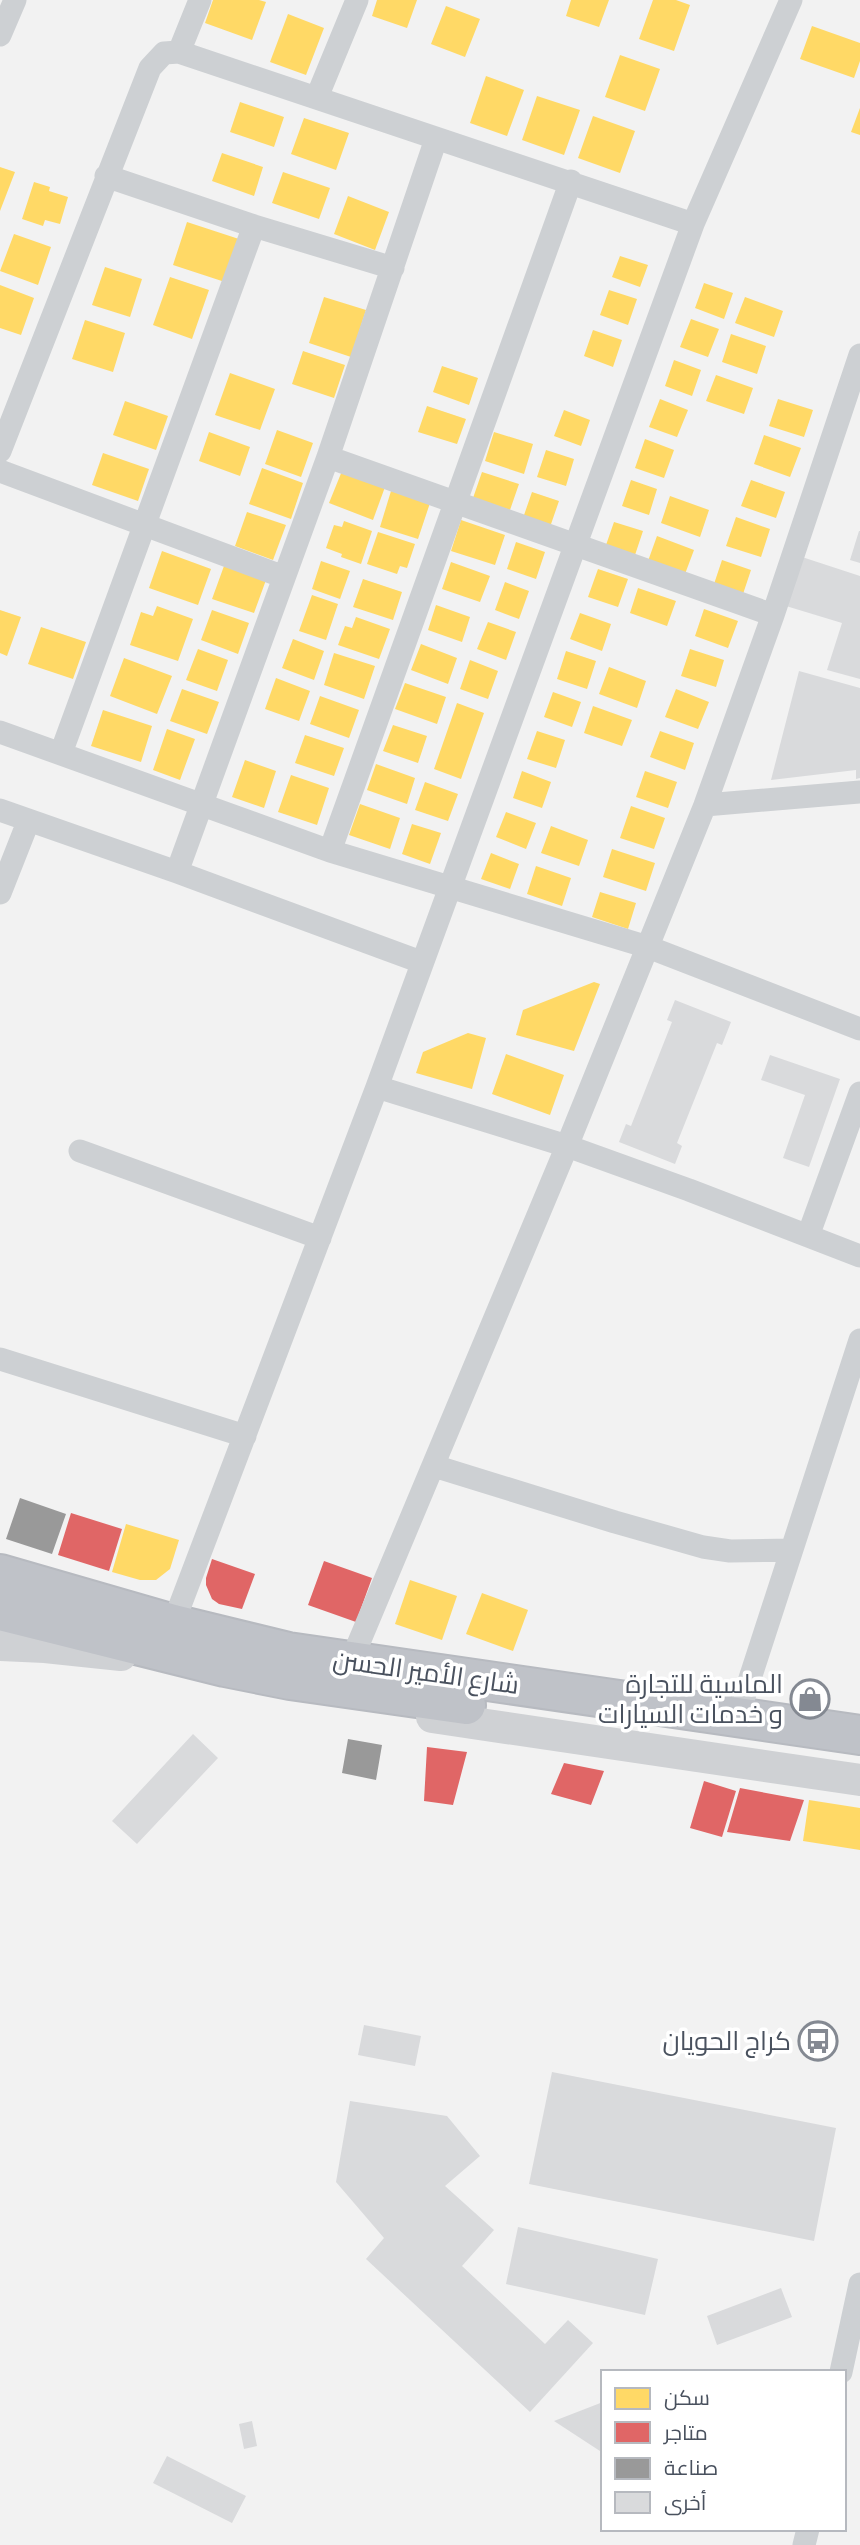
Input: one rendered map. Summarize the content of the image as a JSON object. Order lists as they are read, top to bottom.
{
  "streets": {
    "highway": ["شارع الأمير الحسن"]
  },
  "places": {
    "shop": ["الماسية للتجارة و خدمات السيارات"],
    "bus stop": ["كراج الحويان"]
  },
  "legend": [
    "سكن",
    "متاجر",
    "صناعة",
    "أخرى"
  ]
}
